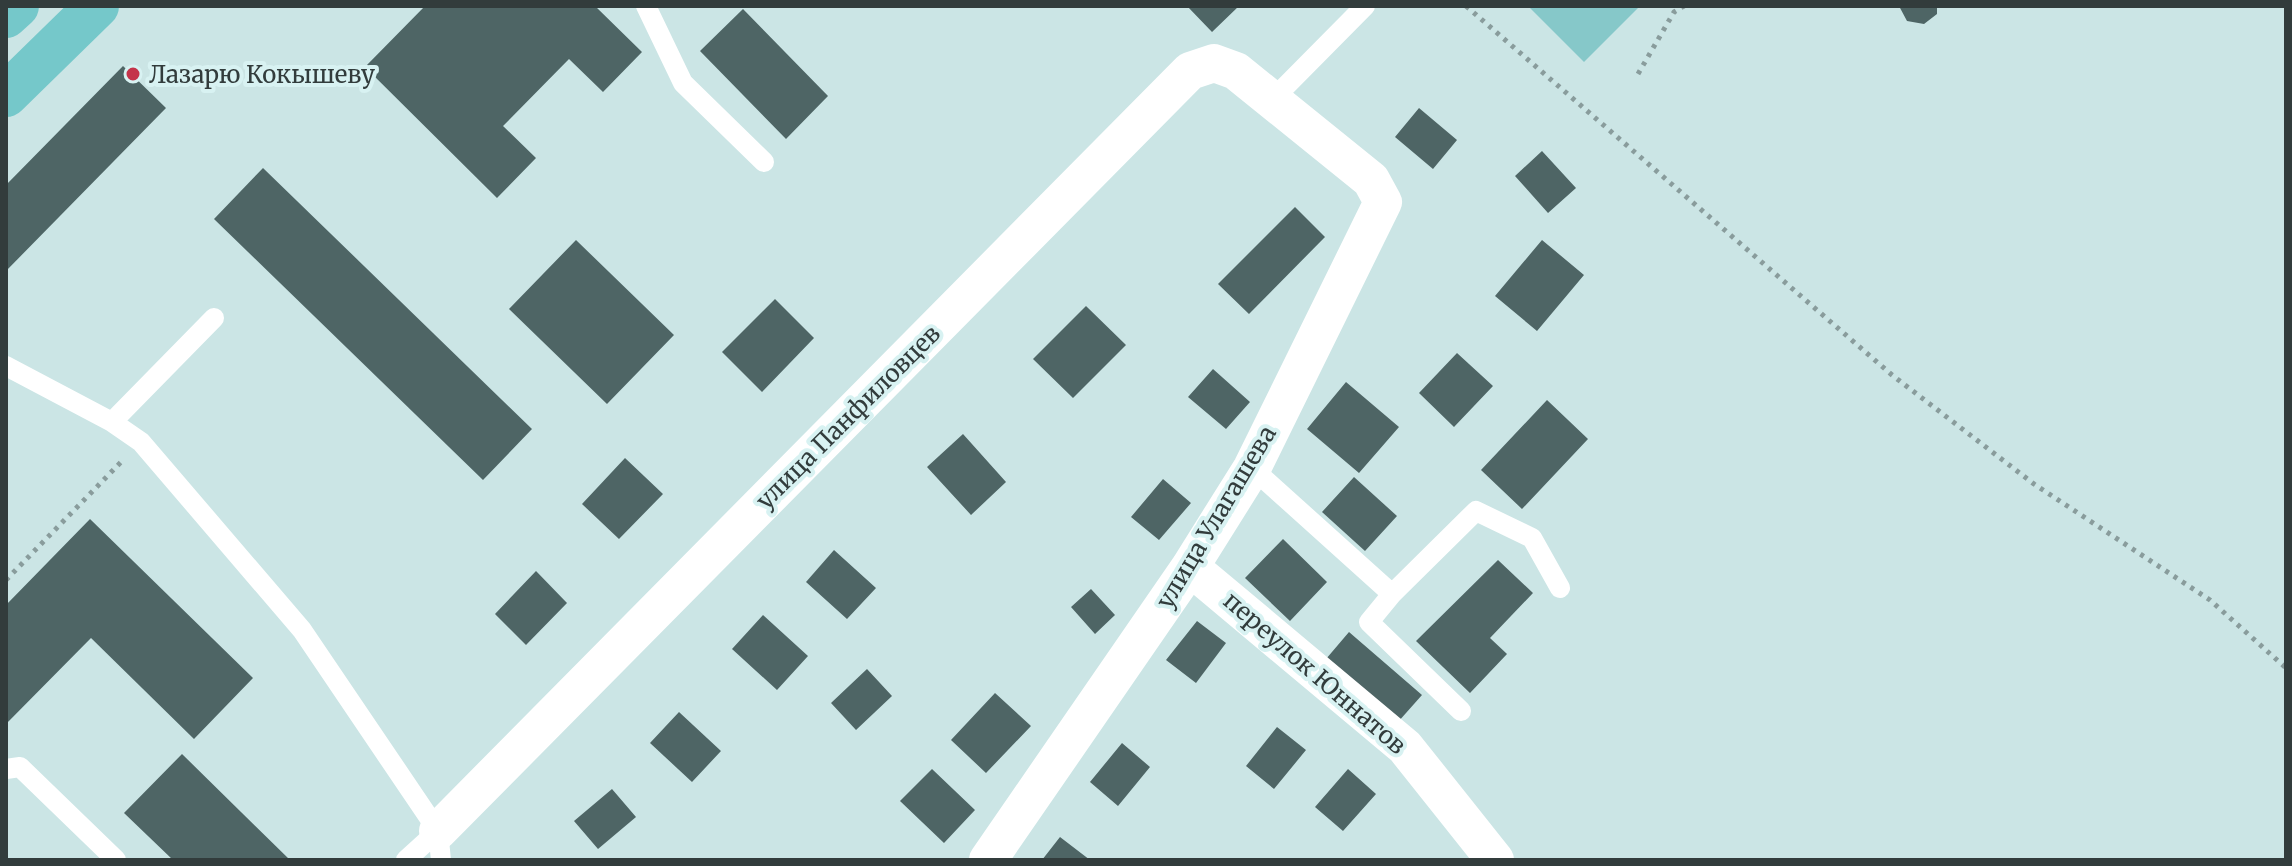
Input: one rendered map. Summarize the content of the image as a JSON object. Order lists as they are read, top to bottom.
{
  "streets": {
    "street": ["улица Панфиловцев", "улица Улагашева", "переулок Юннатов"]
  },
  "crossings": [
    ["улица Панфиловцев", "улица Улагашева"],
    ["улица Улагашева", "переулок Юннатов"]
  ],
  "places": ["Лазарю Кокышеву"]
}
